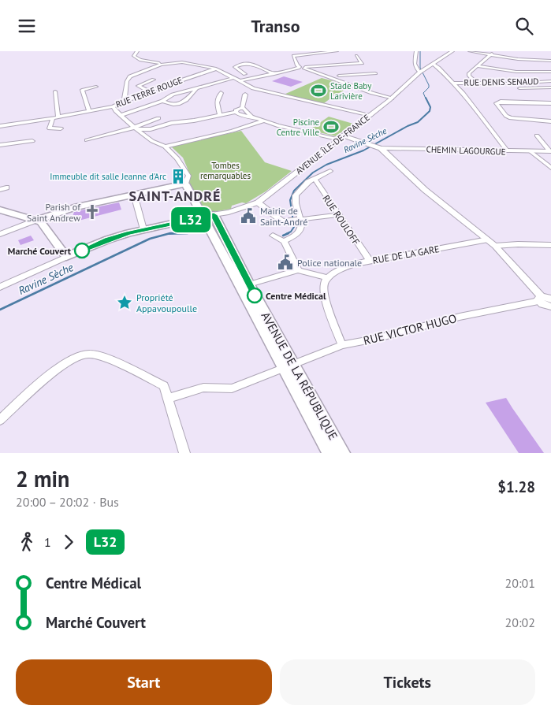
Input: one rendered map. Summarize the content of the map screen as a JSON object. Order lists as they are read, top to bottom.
{
  "streets": {
    "main road": ["AVENUE DE LA RÉPUBLIQUE"],
    "street": [
      "RUE DENIS SENAUD",
      "RUE TERRE ROUGE",
      "AVENUE ÎLE-DE-FRANCE",
      "CHEMIN LAGOURGUE",
      "RUE ROULOFF",
      "RUE DE LA GARE",
      "RUE VICTOR HUGO"
    ]
  },
  "crossings": [
    ["AVENUE ÎLE-DE-FRANCE", "AVENUE DE LA RÉPUBLIQUE"],
    ["RUE ROULOFF", "RUE DE LA GARE"]
  ],
  "districts": ["SAINT-ANDRÉ"],
  "water": ["Ravine Sèche"],
  "parks": ["Tombes remarquables"],
  "places": {
    "sports": ["Stade Baby Larivière", "Piscine Centre Ville"],
    "building": ["Immeuble dit salle Jeanne d'Arc"],
    "church": ["Parish of Saint Andrew"],
    "public building": ["Mairie de Saint-André", "Police nationale"],
    "other": ["Marché Couvert", "Centre Médical"],
    "place": ["Propriété Appavoupoulle"]
  },
  "lines": ["bus line L32"],
  "page": {
    "header": "Transo",
    "on_map": "L32",
    "heading": ["2 min", "20:00 – 20:02 · Bus", "$1.28"],
    "legs": ["1", "L32"],
    "list": [
      {
        "name": "Centre Médical",
        "value": "20:01"
      },
      {
        "name": "Marché Couvert",
        "value": "20:02"
      }
    ],
    "buttons": ["Start", "Tickets"]
  }
}
